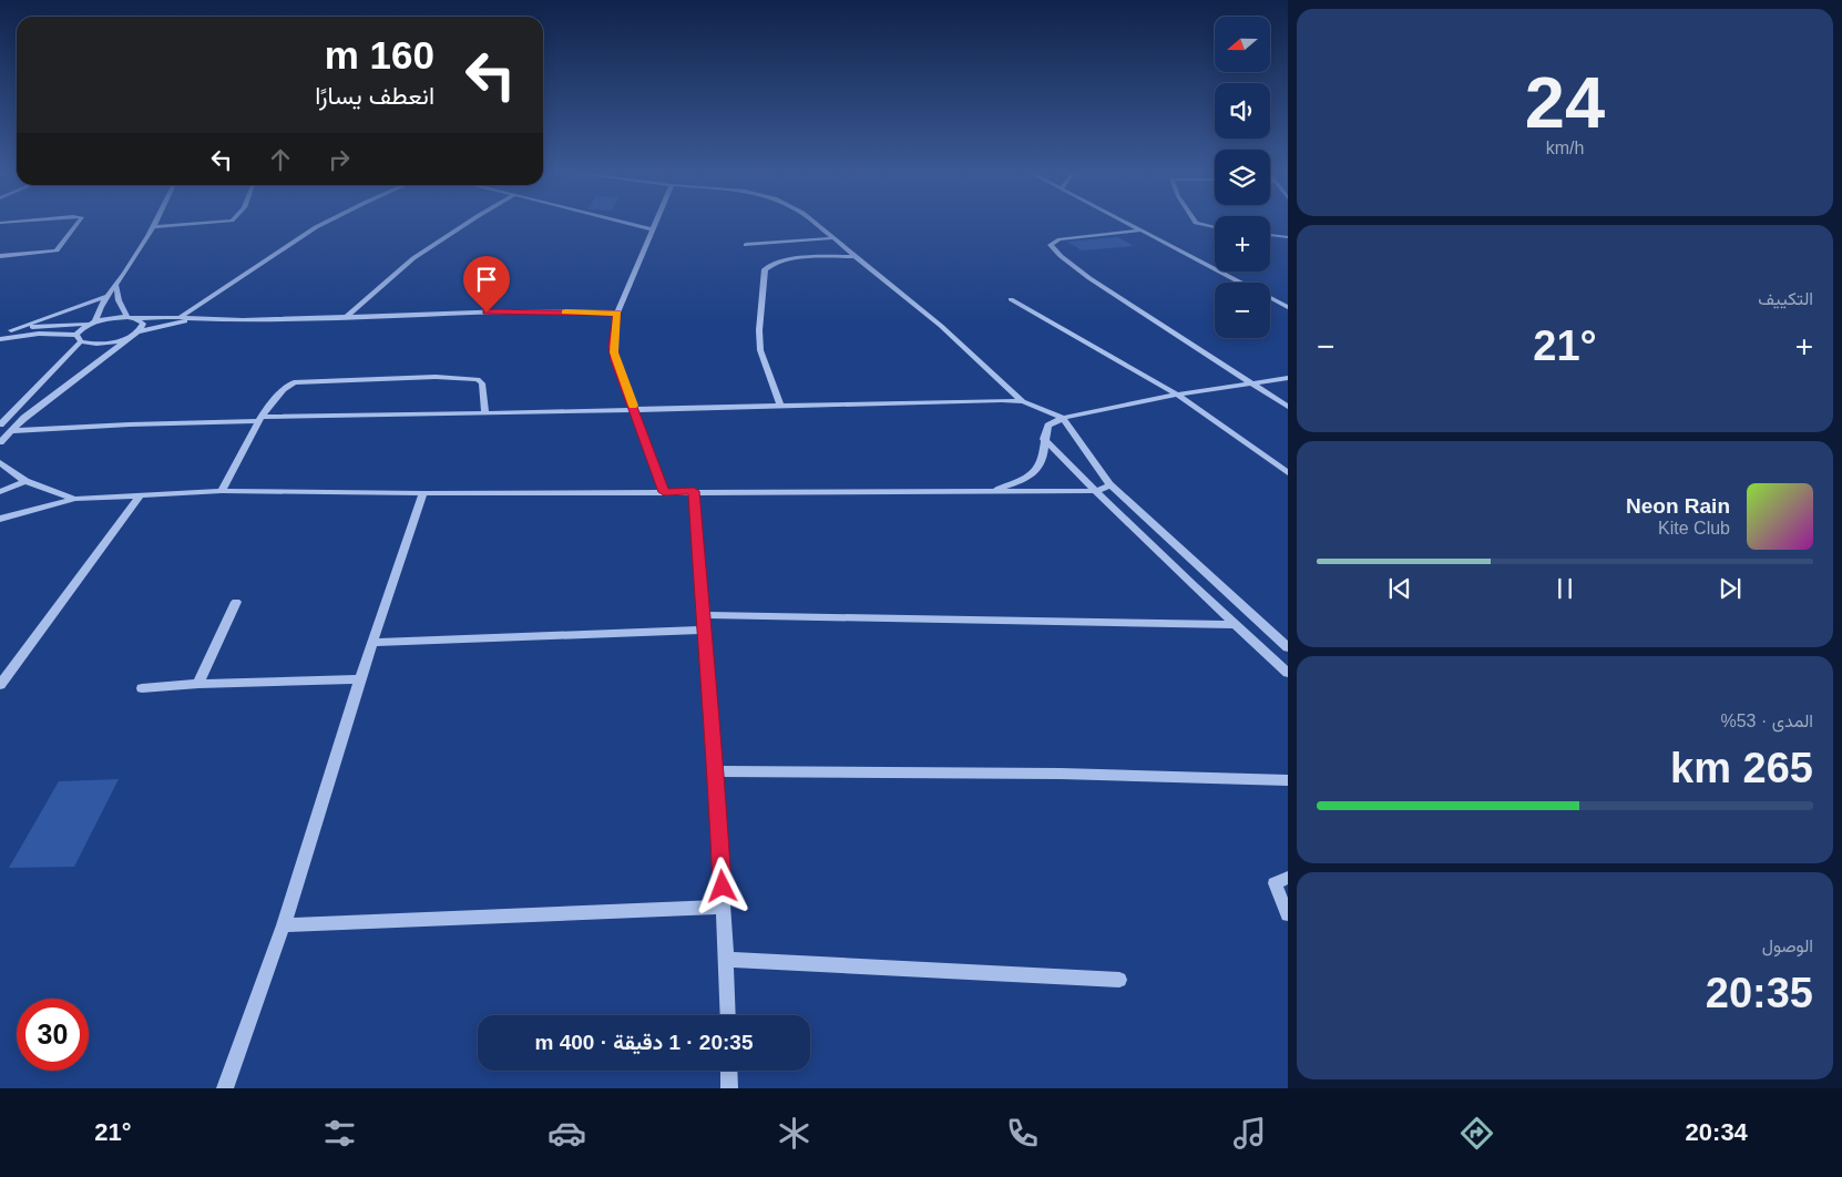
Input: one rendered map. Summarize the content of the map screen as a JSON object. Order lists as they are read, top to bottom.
{
  "north": "left",
  "page": {
    "tile": [
      ["24", "km/h"],
      "التكييف",
      ["المدى · 53%", "265 km"],
      ["الوصول", "20:35"]
    ],
    "map_buttons": ["+", "−"],
    "turn": ["160 m", "انعطف يسارًا"],
    "heat": ["−", "21°", "+"],
    "song": ["Neon Rain", "Kite Club"],
    "limit": "30",
    "trip": "20:35 · 1 دقيقة · 400 m",
    "tabs": ["20:34", "21°"]
  }
}
